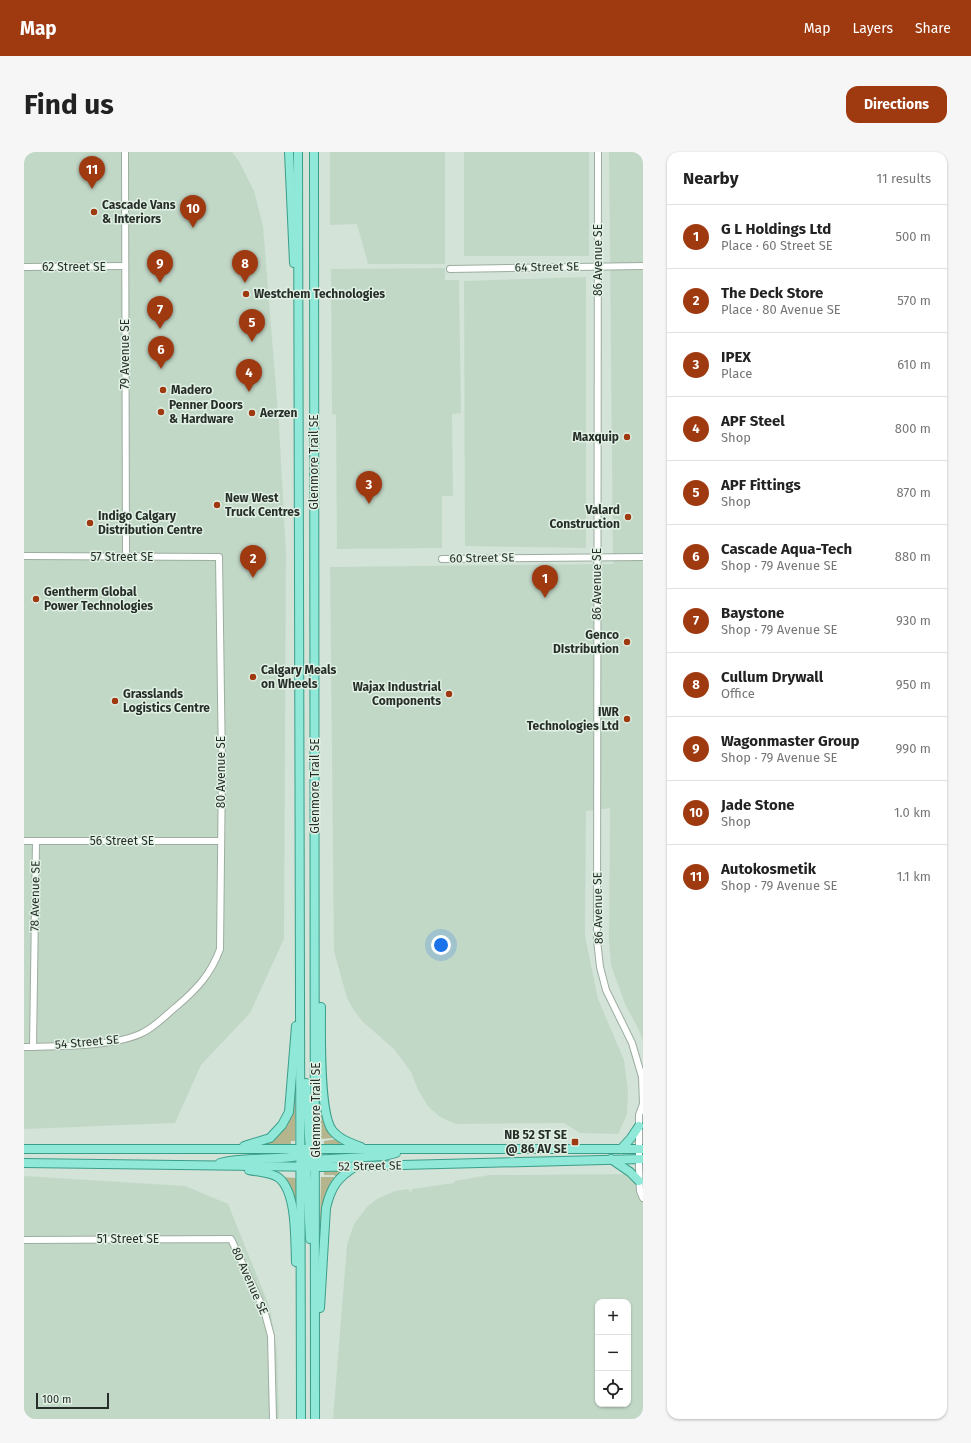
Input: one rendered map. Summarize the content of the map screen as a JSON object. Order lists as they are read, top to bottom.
{
  "streets": {
    "main road": ["Glenmore Trail SE", "52 Street SE"],
    "street": [
      "86 Avenue SE",
      "62 Street SE",
      "64 Street SE",
      "79 Avenue SE",
      "57 Street SE",
      "60 Street SE",
      "80 Avenue SE",
      "56 Street SE",
      "78 Avenue SE",
      "54 Street SE",
      "51 Street SE"
    ]
  },
  "crossings": [
    ["86 Avenue SE", "64 Street SE"],
    ["86 Avenue SE", "60 Street SE"],
    ["86 Avenue SE", "52 Street SE"],
    ["62 Street SE", "79 Avenue SE"],
    ["79 Avenue SE", "57 Street SE"],
    ["Glenmore Trail SE", "52 Street SE"],
    ["57 Street SE", "80 Avenue SE"],
    ["80 Avenue SE", "56 Street SE"],
    ["80 Avenue SE", "54 Street SE"],
    ["80 Avenue SE", "51 Street SE"],
    ["56 Street SE", "78 Avenue SE"],
    ["78 Avenue SE", "54 Street SE"]
  ],
  "places": {
    "other": [
      "Cascade Vans & Interiors",
      "Westchem Technologies",
      "Madero",
      "Penner Doors & Hardware",
      "Aerzen",
      "Maxquip",
      "New West Truck Centres",
      "Valard Construction",
      "Indigo Calgary Distribution Centre",
      "Gentherm Global Power Technologies",
      "Genco DIstribution",
      "Calgary Meals on Wheels",
      "Wajax Industrial Components",
      "Grasslands Logistics Centre",
      "IWR Technologies Ltd"
    ],
    "transit": ["NB 52 ST SE @ 86 AV SE"]
  },
  "scale_bar": "100 m",
  "page": {
    "header": "Map",
    "nav": ["Map", "Layers", "Share"],
    "buttons": "Directions",
    "title": "Find us",
    "heading": ["Nearby", "11 results"],
    "pins": [
      "11",
      "10",
      "8",
      "9",
      "7",
      "5",
      "6",
      "4",
      "3",
      "2",
      "1"
    ],
    "list": [
      {
        "mark": "1",
        "name": "G L Holdings Ltd",
        "note": "Place · 60 Street SE",
        "value": "500 m"
      },
      {
        "mark": "2",
        "name": "The Deck Store",
        "note": "Place · 80 Avenue SE",
        "value": "570 m"
      },
      {
        "mark": "3",
        "name": "IPEX",
        "note": "Place",
        "value": "610 m"
      },
      {
        "mark": "4",
        "name": "APF Steel",
        "note": "Shop",
        "value": "800 m"
      },
      {
        "mark": "5",
        "name": "APF Fittings",
        "note": "Shop",
        "value": "870 m"
      },
      {
        "mark": "6",
        "name": "Cascade Aqua-Tech",
        "note": "Shop · 79 Avenue SE",
        "value": "880 m"
      },
      {
        "mark": "7",
        "name": "Baystone",
        "note": "Shop · 79 Avenue SE",
        "value": "930 m"
      },
      {
        "mark": "8",
        "name": "Cullum Drywall",
        "note": "Office",
        "value": "950 m"
      },
      {
        "mark": "9",
        "name": "Wagonmaster Group",
        "note": "Shop · 79 Avenue SE",
        "value": "990 m"
      },
      {
        "mark": "10",
        "name": "Jade Stone",
        "note": "Shop",
        "value": "1.0 km"
      },
      {
        "mark": "11",
        "name": "Autokosmetik",
        "note": "Shop · 79 Avenue SE",
        "value": "1.1 km"
      }
    ],
    "map_buttons": ["+", "−"],
    "scale": "100 m"
  }
}
